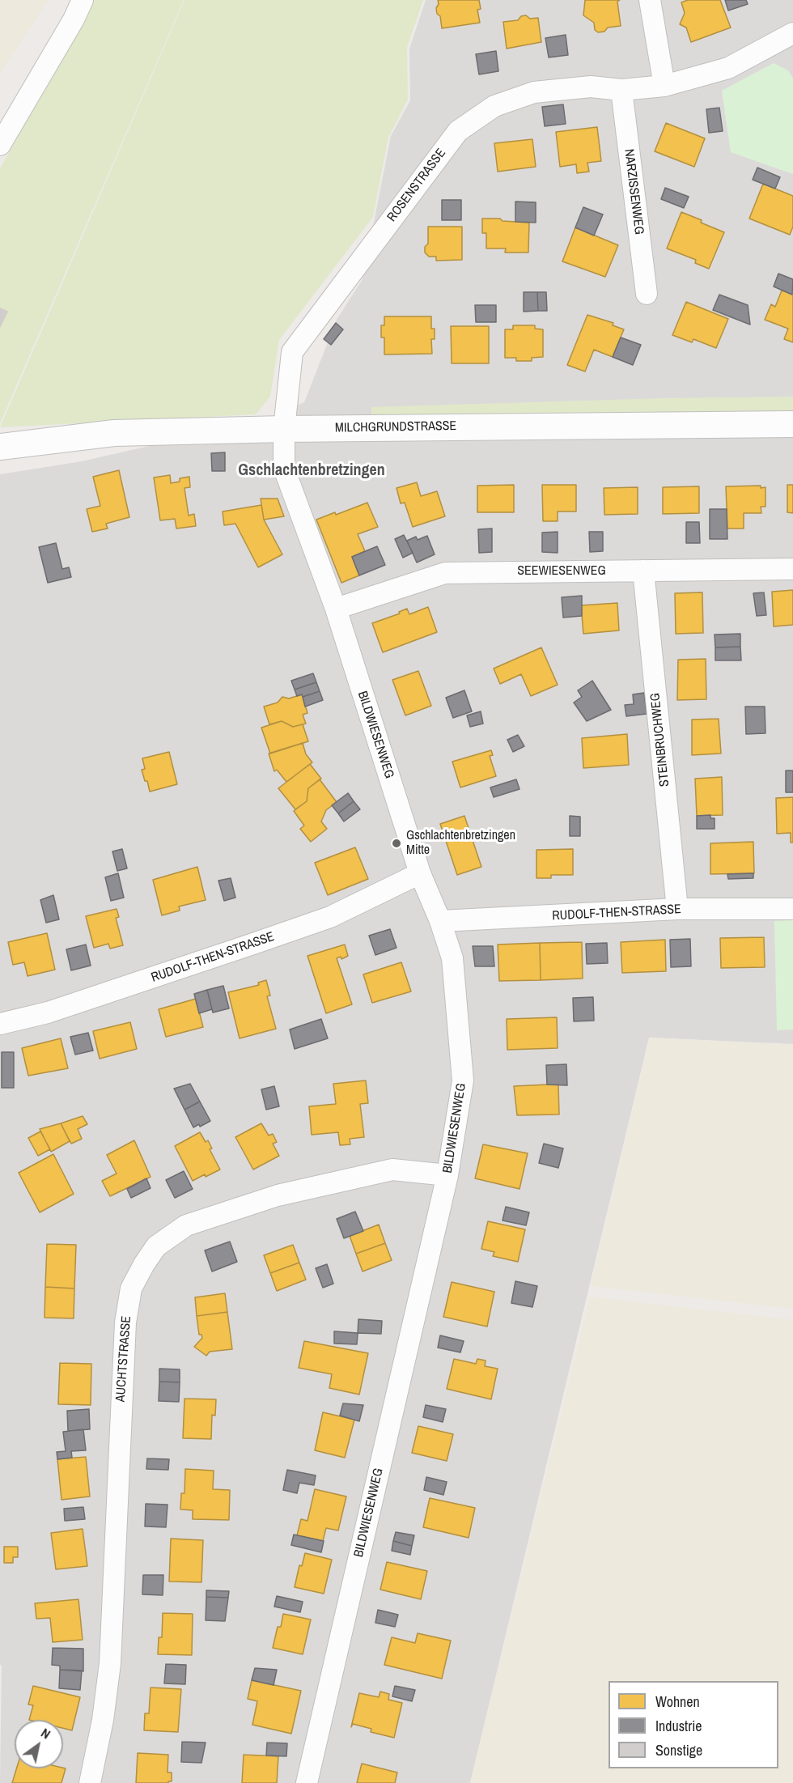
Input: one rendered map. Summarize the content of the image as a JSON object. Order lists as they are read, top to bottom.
{
  "streets": {
    "street": [
      "ROSENSTRASSE",
      "NARZISSENWEG",
      "MILCHGRUNDSTRASSE",
      "SEEWIESENWEG",
      "BILDWIESENWEG",
      "STEINBRUCHWEG",
      "RUDOLF-THEN-STRASSE",
      "AUCHTSTRASSE"
    ]
  },
  "crossings": [
    ["ROSENSTRASSE", "NARZISSENWEG"],
    ["ROSENSTRASSE", "MILCHGRUNDSTRASSE"],
    ["ROSENSTRASSE", "BILDWIESENWEG"],
    ["MILCHGRUNDSTRASSE", "BILDWIESENWEG"],
    ["SEEWIESENWEG", "BILDWIESENWEG"],
    ["SEEWIESENWEG", "STEINBRUCHWEG"],
    ["BILDWIESENWEG", "RUDOLF-THEN-STRASSE"],
    ["BILDWIESENWEG", "AUCHTSTRASSE"],
    ["STEINBRUCHWEG", "RUDOLF-THEN-STRASSE"]
  ],
  "districts": ["Gschlachtenbretzingen"],
  "places": ["Gschlachtenbretzingen Mitte"],
  "legend": ["Wohnen", "Industrie", "Sonstige"],
  "north": "top right"
}
